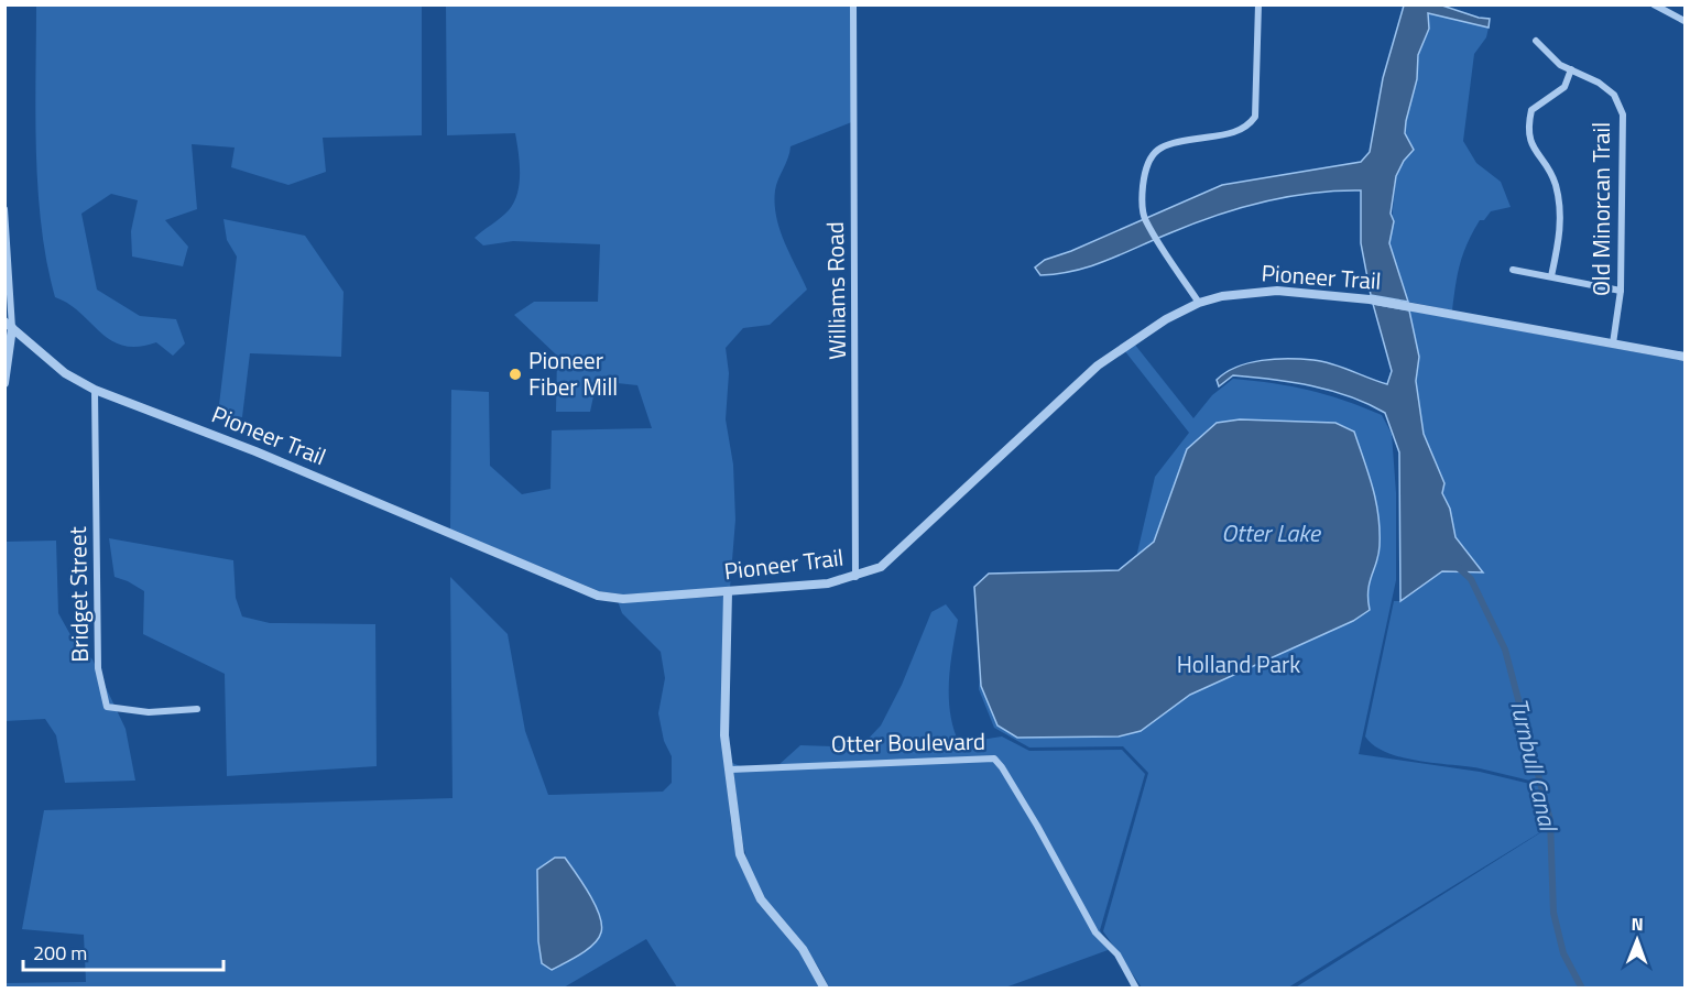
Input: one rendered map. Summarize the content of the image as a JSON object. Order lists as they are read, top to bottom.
{
  "streets": {
    "street": [
      "Old Minorcan Trail",
      "Pioneer Trail",
      "Williams Road",
      "Bridget Street",
      "Otter Boulevard"
    ]
  },
  "crossings": [
    ["Old Minorcan Trail", "Pioneer Trail"],
    ["Pioneer Trail", "Williams Road"],
    ["Pioneer Trail", "Bridget Street"]
  ],
  "water": ["Otter Lake", "Turnbull Canal"],
  "parks": ["Holland Park"],
  "places": ["Pioneer Fiber Mill"],
  "scale_bar": "200 m",
  "north": "top"
}
